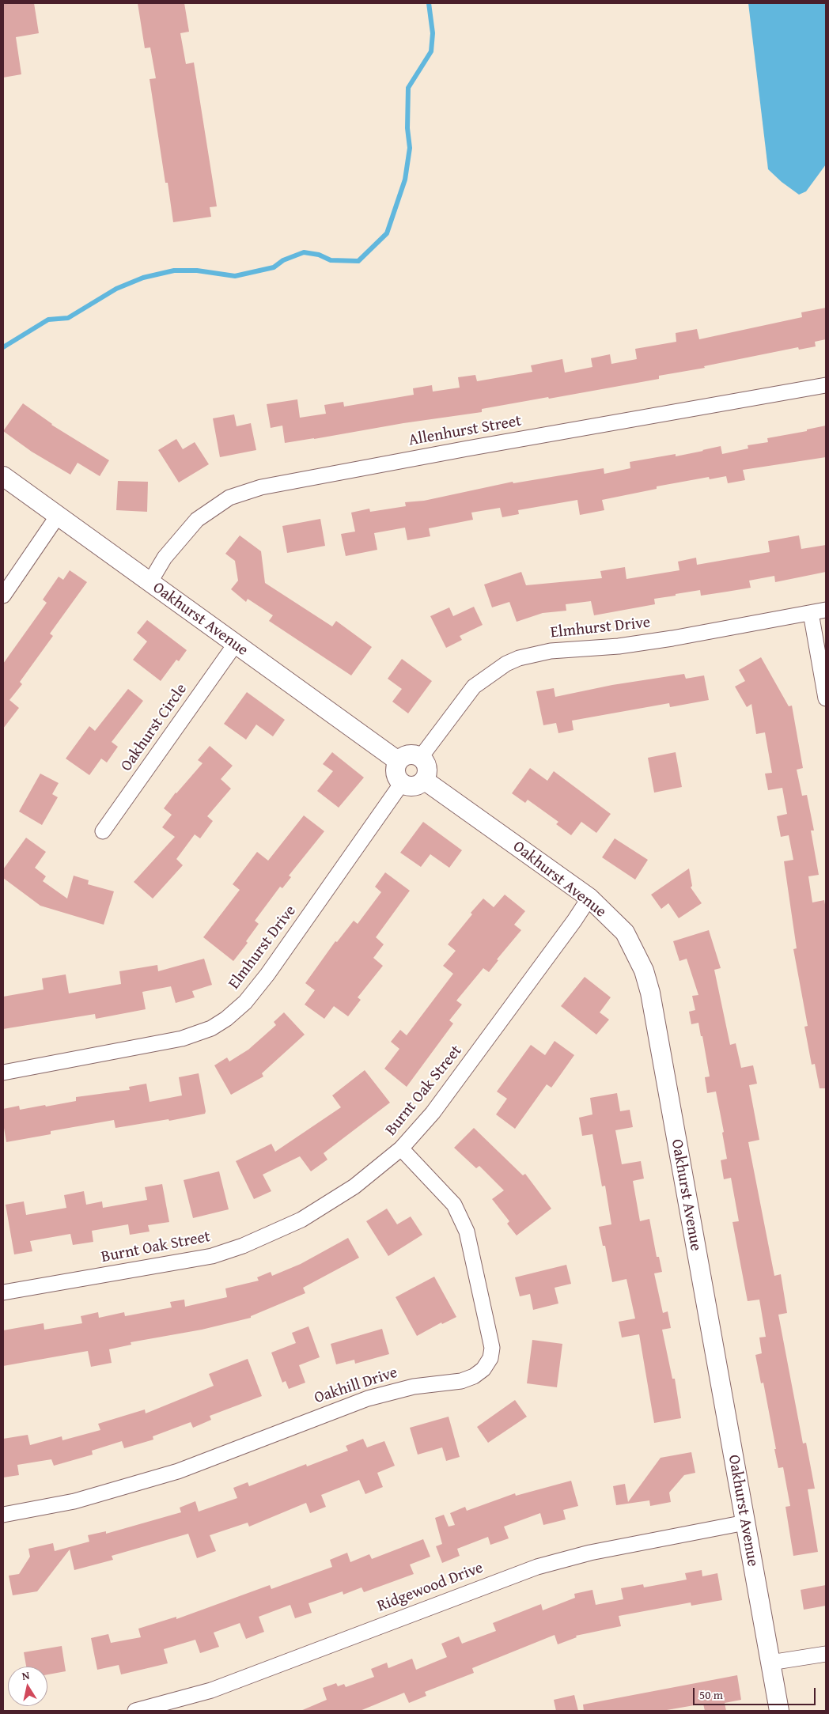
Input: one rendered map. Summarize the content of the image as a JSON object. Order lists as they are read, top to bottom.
{
  "streets": {
    "street": [
      "Allenhurst Street",
      "Oakhurst Avenue",
      "Elmhurst Drive",
      "Oakhurst Circle",
      "Burnt Oak Street",
      "Oakhill Drive",
      "Ridgewood Drive"
    ]
  },
  "crossings": [
    ["Allenhurst Street", "Oakhurst Avenue"],
    ["Oakhurst Avenue", "Elmhurst Drive"],
    ["Oakhurst Avenue", "Oakhurst Circle"],
    ["Oakhurst Avenue", "Burnt Oak Street"],
    ["Oakhurst Avenue", "Ridgewood Drive"],
    ["Burnt Oak Street", "Oakhill Drive"]
  ],
  "scale_bar": "50 m",
  "north": "top"
}
